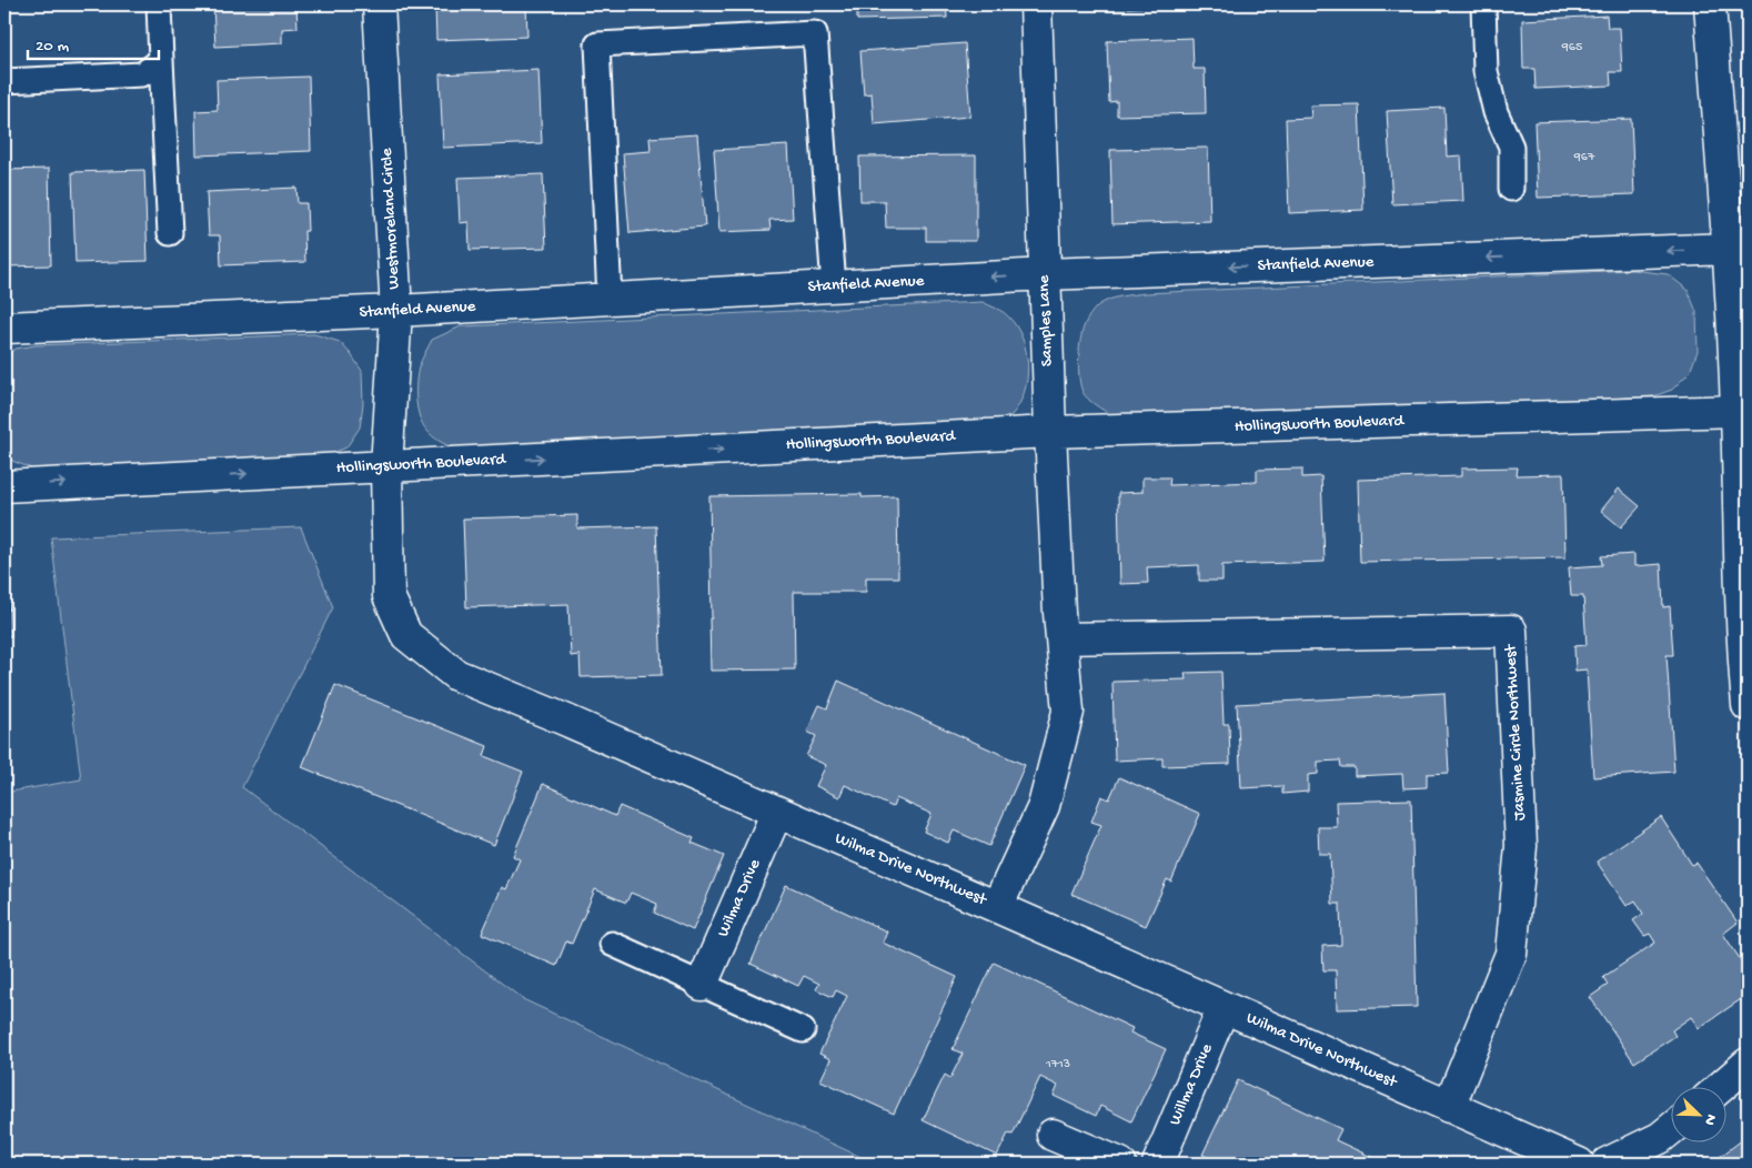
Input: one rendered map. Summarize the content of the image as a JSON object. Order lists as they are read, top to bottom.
{
  "streets": {
    "street": [
      "Westmoreland Circle",
      "Stanfield Avenue",
      "Samples Lane",
      "Hollingsworth Boulevard",
      "Jasmine Circle Northwest",
      "Wilma Drive Northwest",
      "Wilma Drive",
      "Willma Drive"
    ]
  },
  "crossings": [
    ["Westmoreland Circle", "Stanfield Avenue"],
    ["Westmoreland Circle", "Hollingsworth Boulevard"],
    ["Westmoreland Circle", "Wilma Drive Northwest"],
    ["Stanfield Avenue", "Samples Lane"],
    ["Samples Lane", "Hollingsworth Boulevard"],
    ["Samples Lane", "Jasmine Circle Northwest"],
    ["Samples Lane", "Wilma Drive Northwest"],
    ["Hollingsworth Boulevard", "Wilma Drive Northwest"],
    ["Jasmine Circle Northwest", "Wilma Drive Northwest"],
    ["Wilma Drive Northwest", "Wilma Drive"],
    ["Wilma Drive Northwest", "Willma Drive"]
  ],
  "one_way": ["Stanfield Avenue", "Hollingsworth Boulevard"],
  "house_numbers": ["965", "967", "1713"],
  "scale_bar": "20 m",
  "north": "bottom right"
}
